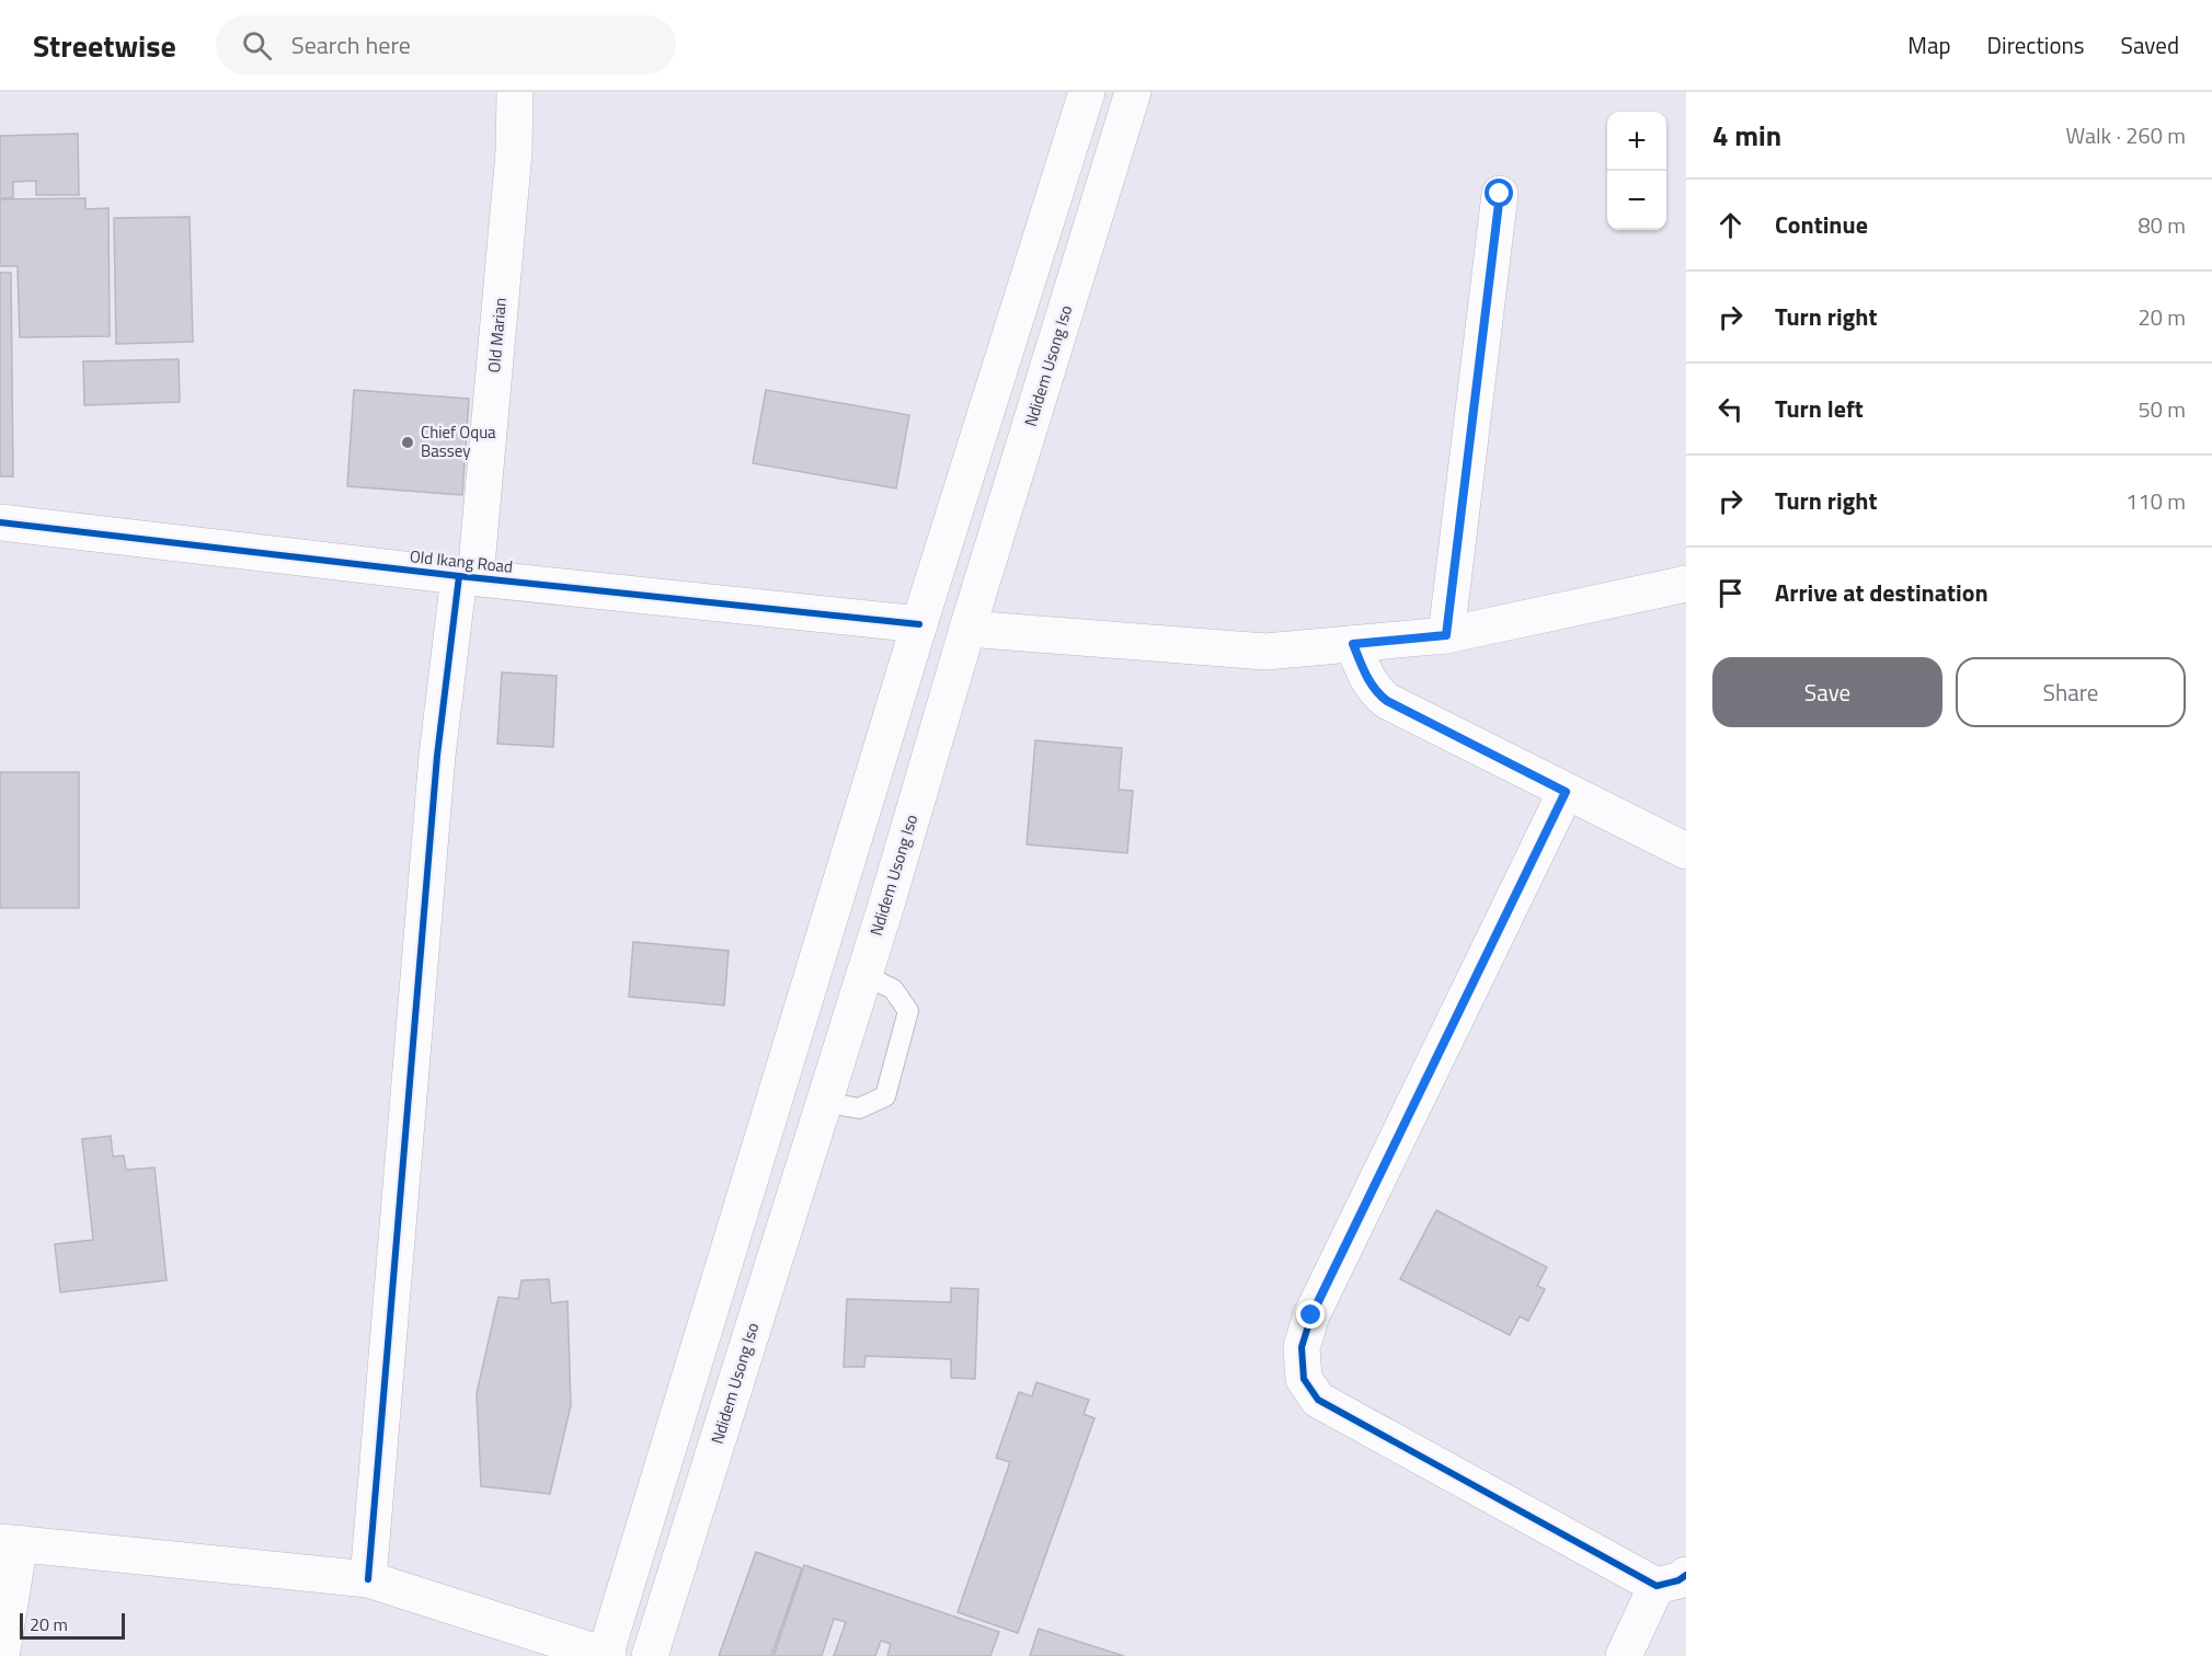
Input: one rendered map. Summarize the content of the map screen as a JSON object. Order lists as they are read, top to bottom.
{
  "streets": {
    "main road": ["Old Marian", "Ndidem Usong Iso", "Old Ikang Road"]
  },
  "crossings": [
    ["Old Marian", "Old Ikang Road"]
  ],
  "places": ["Chief Oqua Bassey"],
  "scale_bar": "20 m",
  "page": {
    "header": "Streetwise",
    "search": "Search here",
    "nav": ["Map", "Directions", "Saved"],
    "heading": ["4 min", "Walk · 260 m"],
    "map_buttons": ["+", "−"],
    "list": [
      ["Continue", "80 m"],
      ["Turn right", "20 m"],
      ["Turn left", "50 m"],
      ["Turn right", "110 m"],
      "Arrive at destination"
    ],
    "buttons": ["Save", "Share"],
    "scale": "20 m"
  }
}
